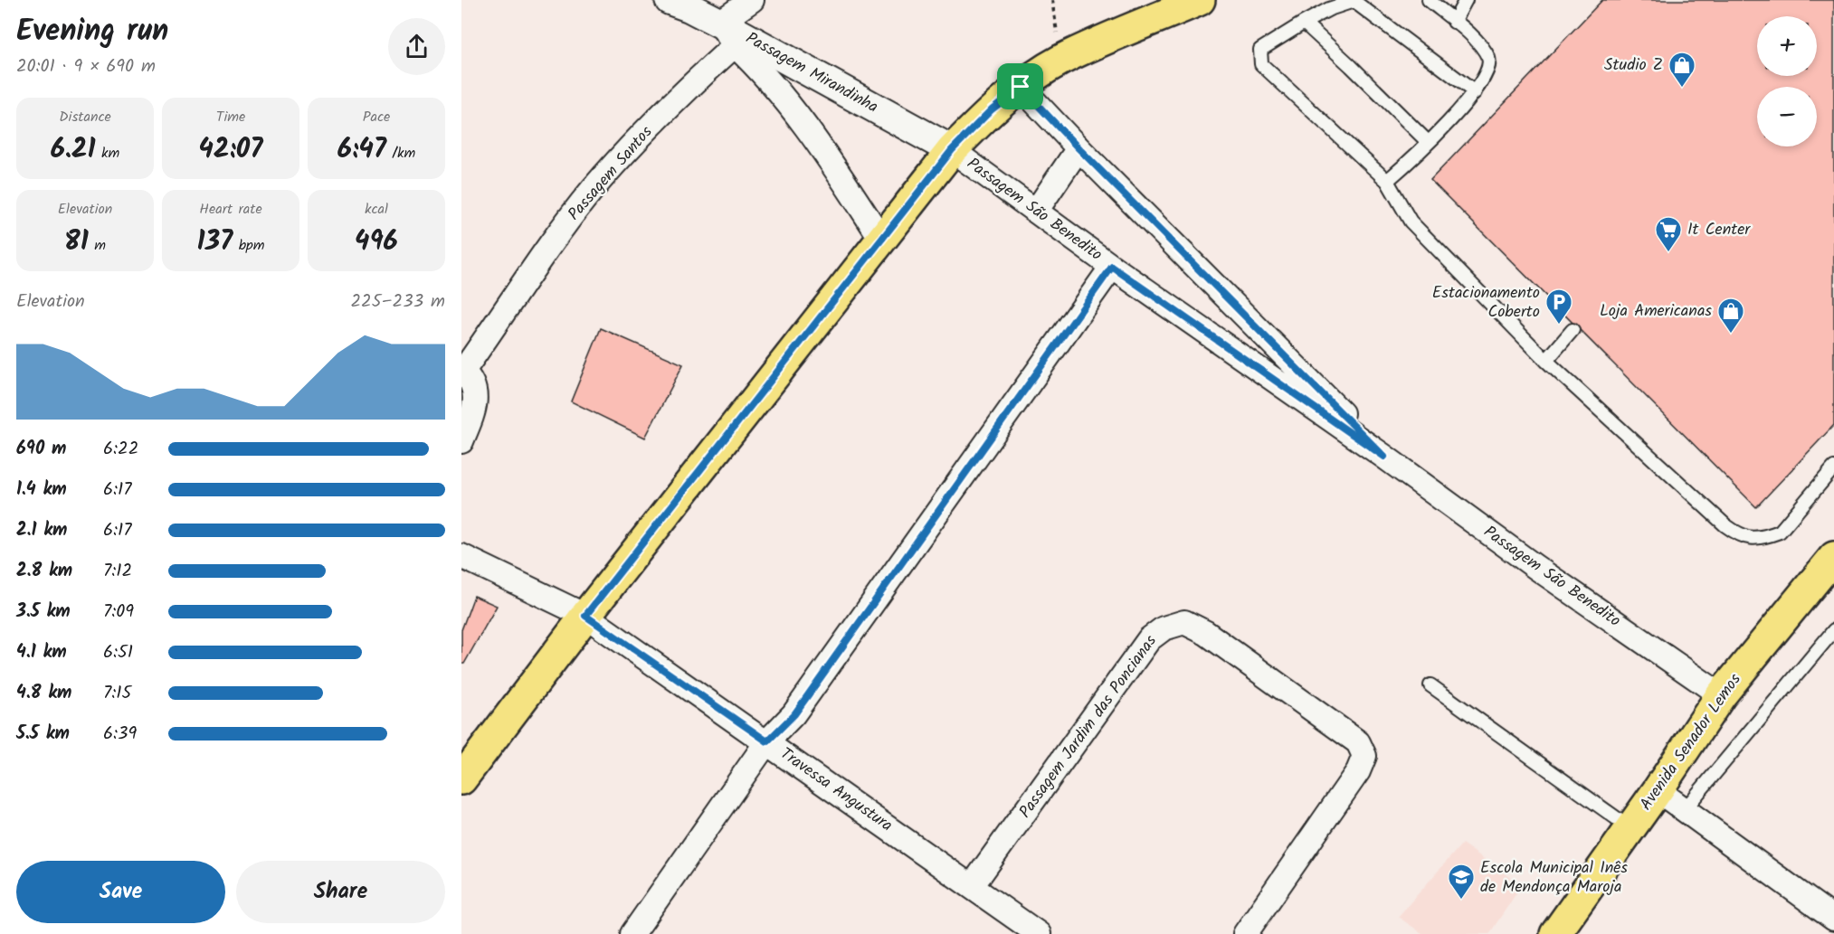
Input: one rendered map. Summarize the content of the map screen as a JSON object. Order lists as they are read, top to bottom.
{
  "streets": {
    "main road": ["Avenida Senador Lemos"],
    "street": [
      "Passagem Mirandinha",
      "Passagem Santos",
      "Passagem São Benedito",
      "Passagem Jardim das Poncianas",
      "Travessa Angustura"
    ]
  },
  "crossings": [
    ["Passagem Mirandinha", "Passagem São Benedito"],
    ["Passagem São Benedito", "Avenida Senador Lemos"],
    ["Passagem Jardim das Poncianas", "Travessa Angustura"]
  ],
  "places": {
    "shop": ["Studio Z", "Loja Americanas"],
    "supermarket": ["It Center"],
    "parking": ["Estacionamento Coberto"],
    "school or university": ["Escola Municipal Inês de Mendonça Maroja"]
  },
  "page": {
    "heading": ["Evening run", "20:01 · 9 × 690 m"],
    "map_buttons": ["+", "−"],
    "stats": [
      ["Distance", "6.21 km"],
      ["Time", "42:07"],
      ["Pace", "6:47 /km"],
      ["Elevation", "81 m"],
      ["Heart rate", "137 bpm"],
      ["kcal", "496"]
    ],
    "chart": ["Elevation", "225–233 m"],
    "list": [
      {
        "name": "690 m",
        "note": "6:22"
      },
      {
        "name": "1.4 km",
        "note": "6:17"
      },
      {
        "name": "2.1 km",
        "note": "6:17"
      },
      {
        "name": "2.8 km",
        "note": "7:12"
      },
      {
        "name": "3.5 km",
        "note": "7:09"
      },
      {
        "name": "4.1 km",
        "note": "6:51"
      },
      {
        "name": "4.8 km",
        "note": "7:15"
      },
      {
        "name": "5.5 km",
        "note": "6:39"
      }
    ],
    "buttons": ["Save", "Share"]
  }
}
